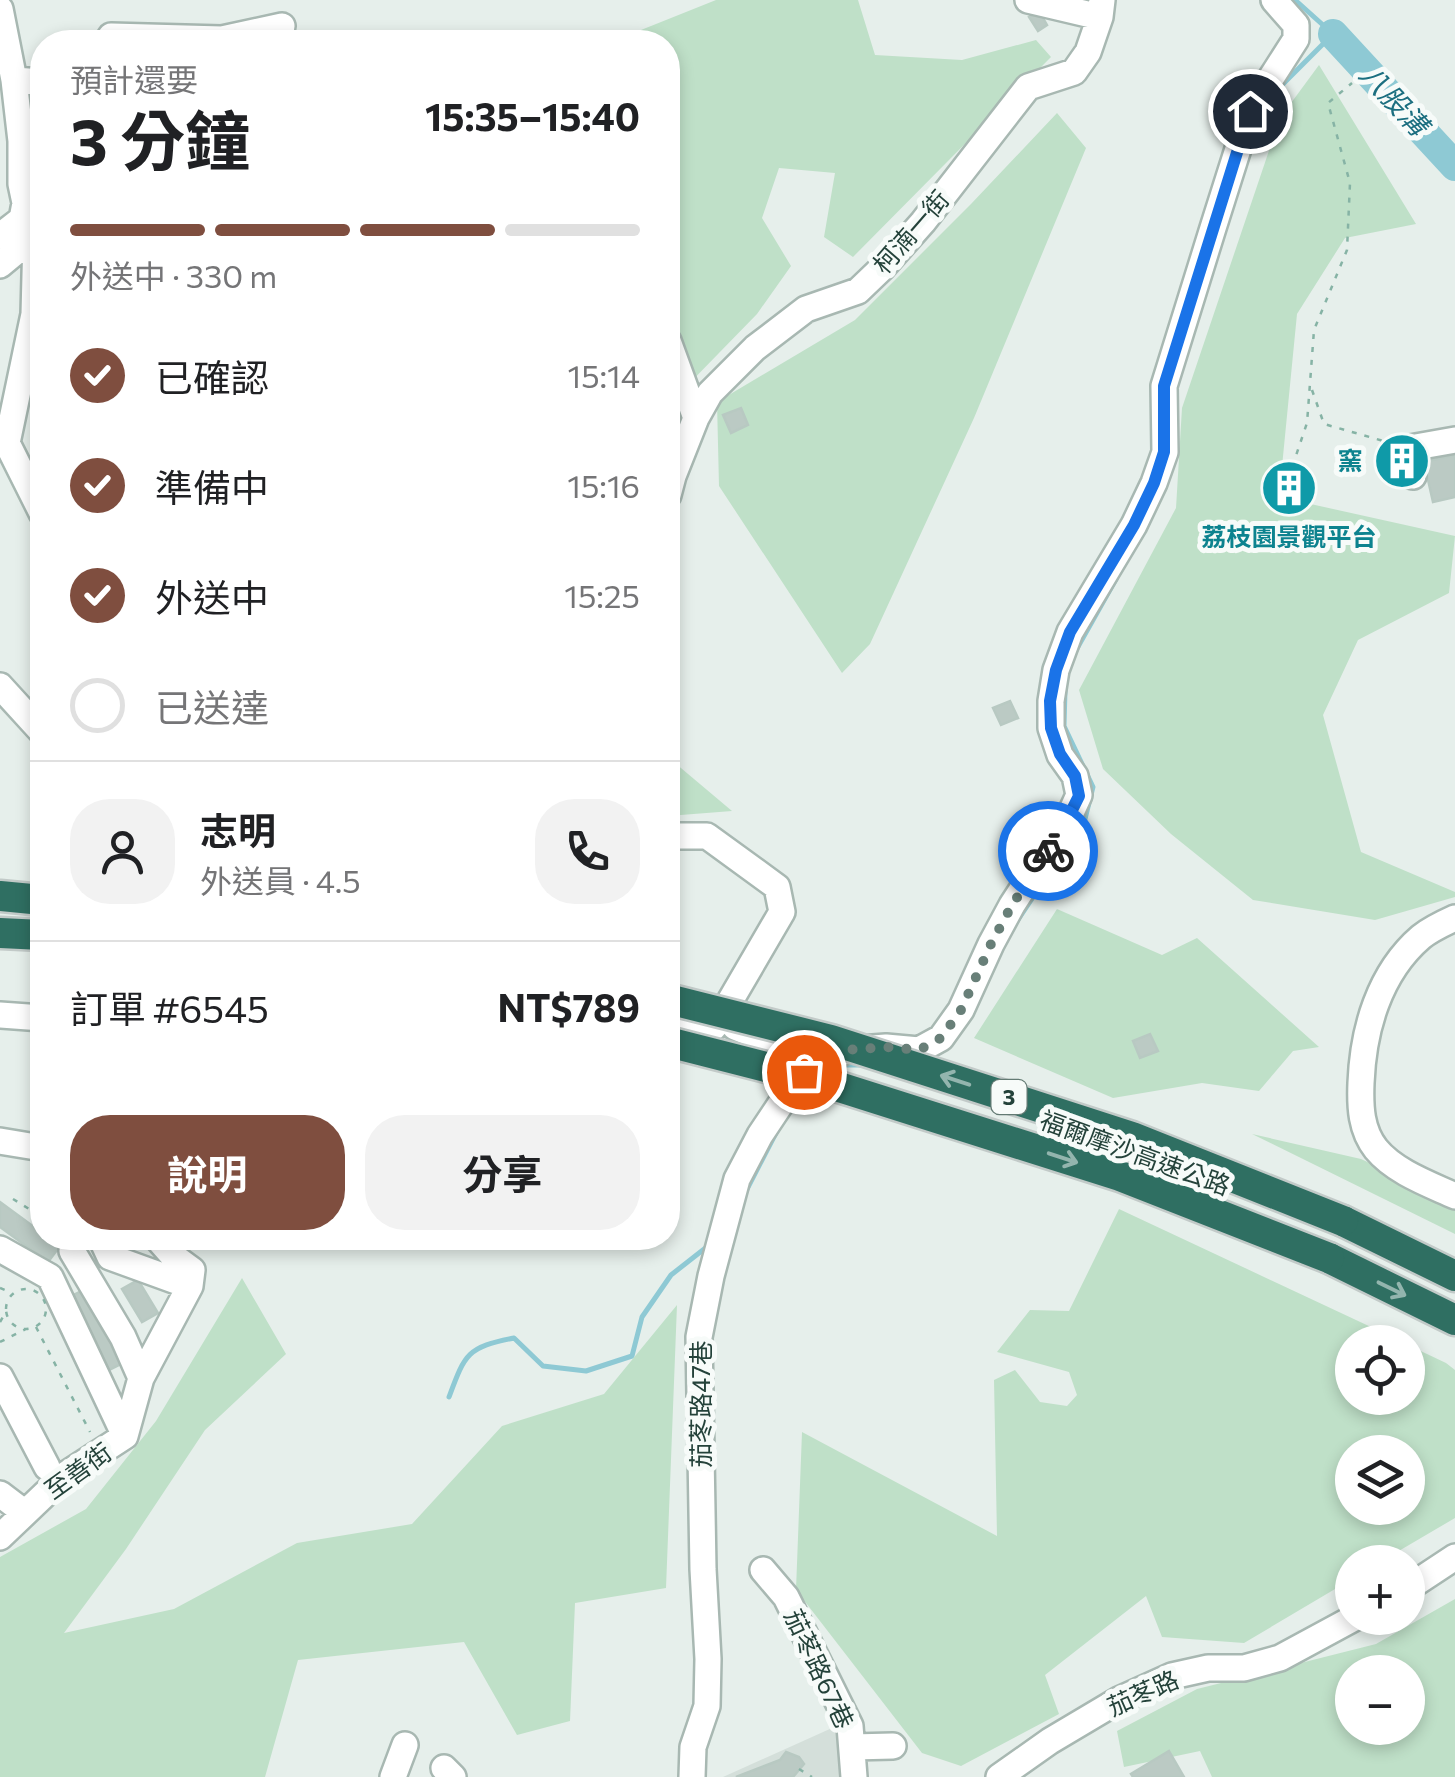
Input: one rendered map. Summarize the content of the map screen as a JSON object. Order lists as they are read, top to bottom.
{
  "streets": {
    "highway": ["3", "福爾摩沙高速公路"],
    "street": [
      "柯湳一街",
      "茄苳路47巷",
      "至善街",
      "茄苳路67巷",
      "茄苳路"
    ]
  },
  "water": ["八股溝"],
  "places": {
    "building": ["窯", "荔枝園景觀平台"]
  },
  "page": {
    "heading": ["3 分鐘", "預計還要", "15:35–15:40"],
    "panel": [
      "志明",
      "外送員 · 4.5",
      "訂單 #6545",
      "NT$789"
    ],
    "bar": "外送中 · 330 m",
    "list": [
      ["已確認", "15:14"],
      ["準備中", "15:16"],
      ["外送中", "15:25"],
      "已送達"
    ],
    "buttons": ["說明", "分享"],
    "map_buttons": ["+", "−"]
  }
}
